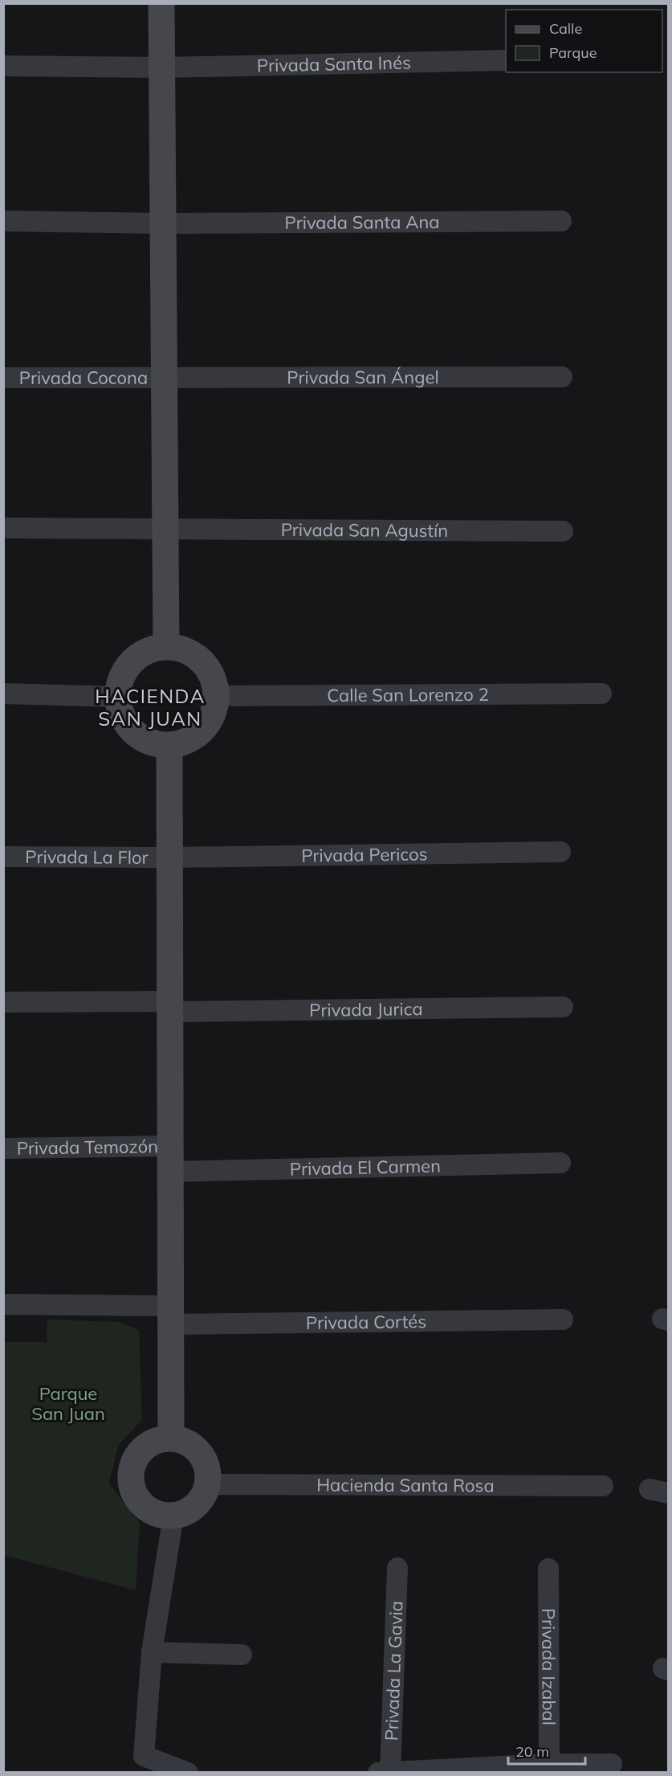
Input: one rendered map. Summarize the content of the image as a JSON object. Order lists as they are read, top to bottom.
{
  "streets": {
    "street": [
      "Privada Santa Inés",
      "Privada Santa Ana",
      "Privada San Ángel",
      "Privada Cocona",
      "Privada San Agustín",
      "Calle San Lorenzo 2",
      "Privada Pericos",
      "Privada La Flor",
      "Privada Jurica",
      "Privada Temozón",
      "Privada El Carmen",
      "Privada Cortés",
      "Hacienda Santa Rosa",
      "Privada Izabal",
      "Privada La Gavia"
    ]
  },
  "crossings": [
    ["Privada San Ángel", "Privada Cocona"],
    ["Privada Pericos", "Privada La Flor"],
    ["Privada Temozón", "Privada El Carmen"]
  ],
  "districts": ["HACIENDA SAN JUAN"],
  "parks": ["Parque San Juan"],
  "legend": ["Calle", "Parque"],
  "scale_bar": "20 m"
}
